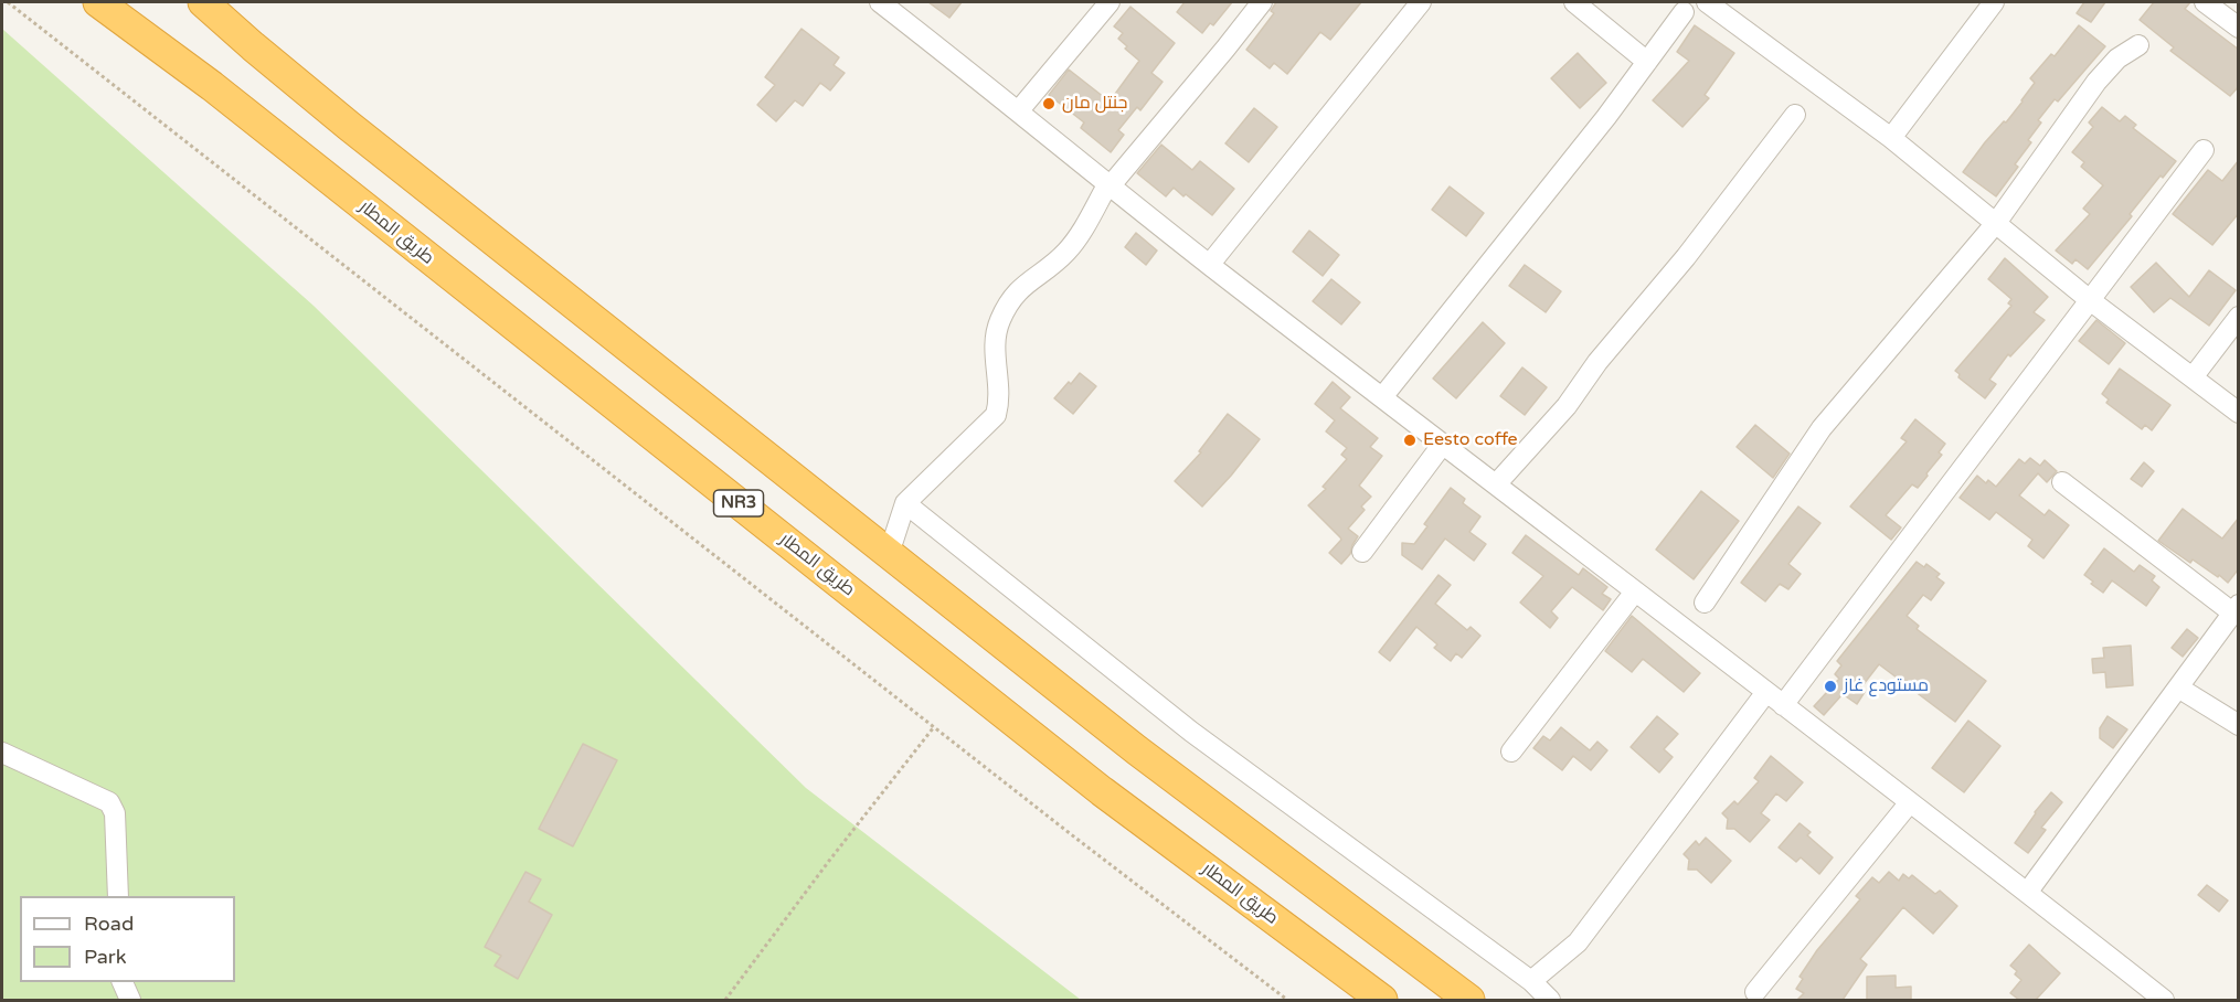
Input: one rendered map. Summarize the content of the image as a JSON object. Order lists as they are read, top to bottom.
{
  "streets": {
    "highway": ["طريق المطار", "NR3"]
  },
  "places": ["جنتل مان", "Eesto coffe", "مستودع غاز"],
  "legend": ["Road", "Park"]
}
